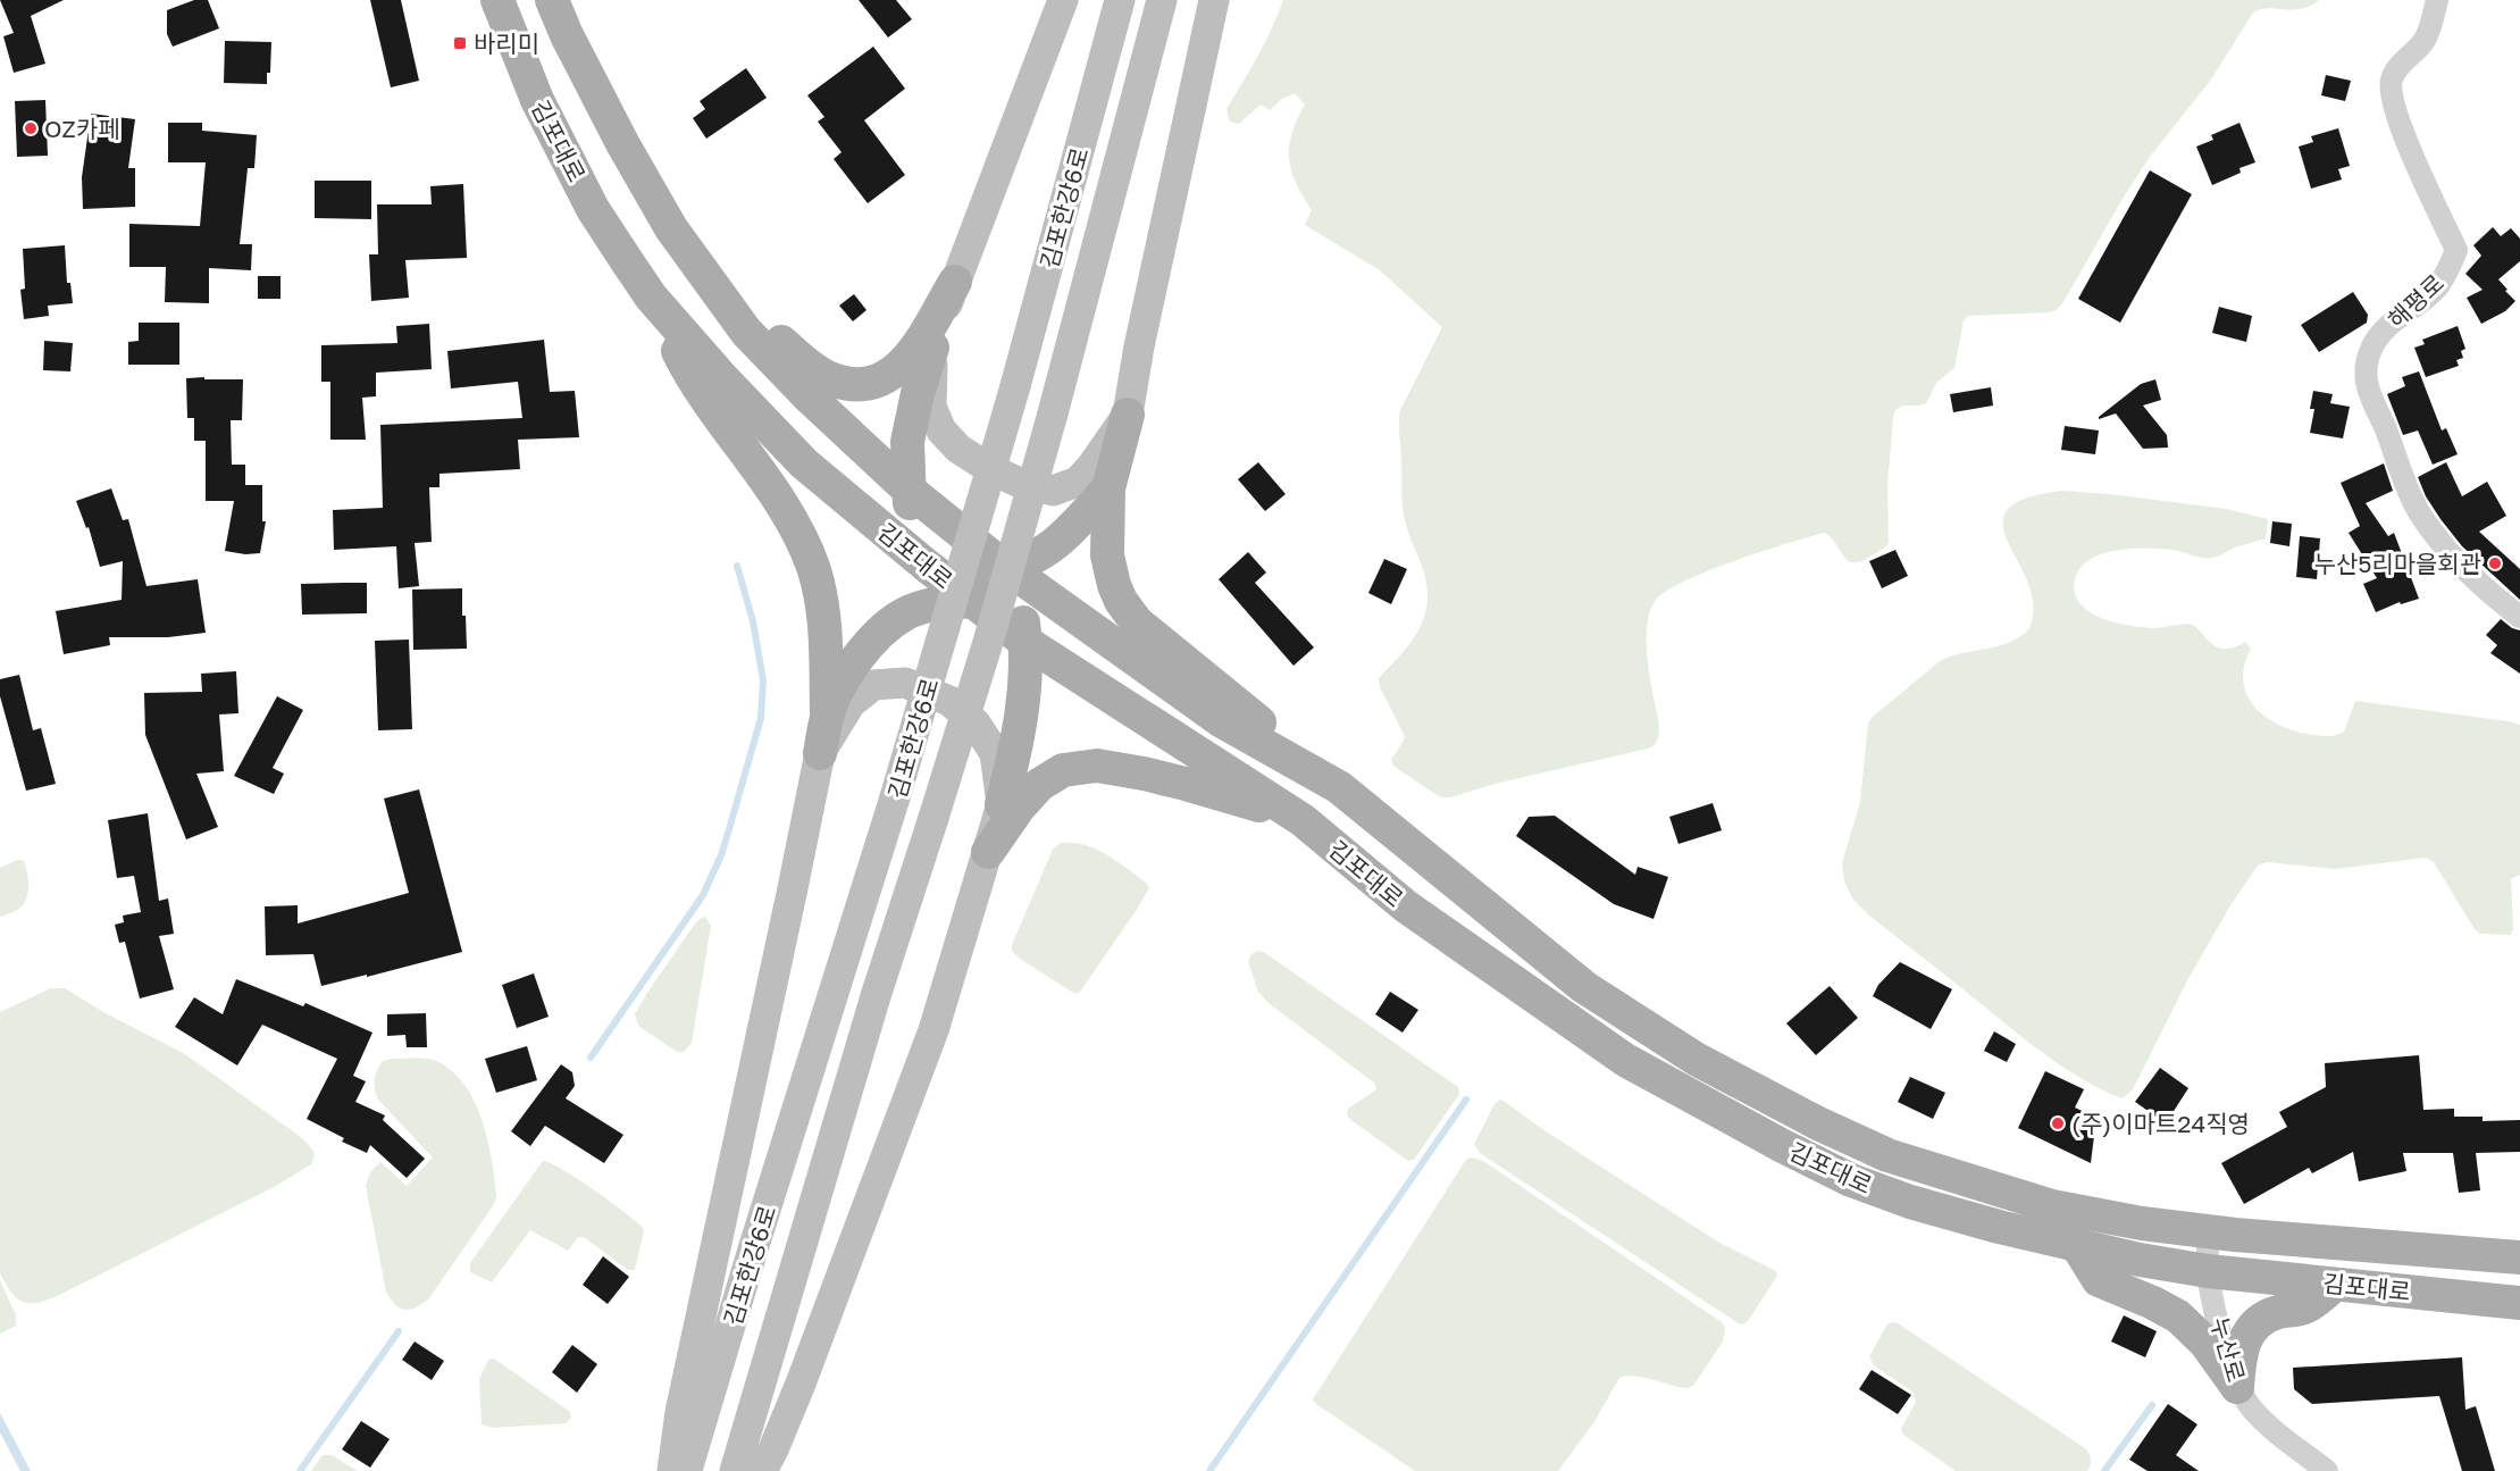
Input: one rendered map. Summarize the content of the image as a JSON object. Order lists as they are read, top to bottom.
{
  "streets": {
    "main road": ["김포대로"],
    "street": ["김포한강6로", "해평로", "누산로"]
  },
  "crossings": [
    ["김포대로", "누산로"]
  ],
  "places": {
    "transit": ["바리미"],
    "other": ["OZ카페", "누산5리마을회관", "(주)이마트24직영"]
  }
}
